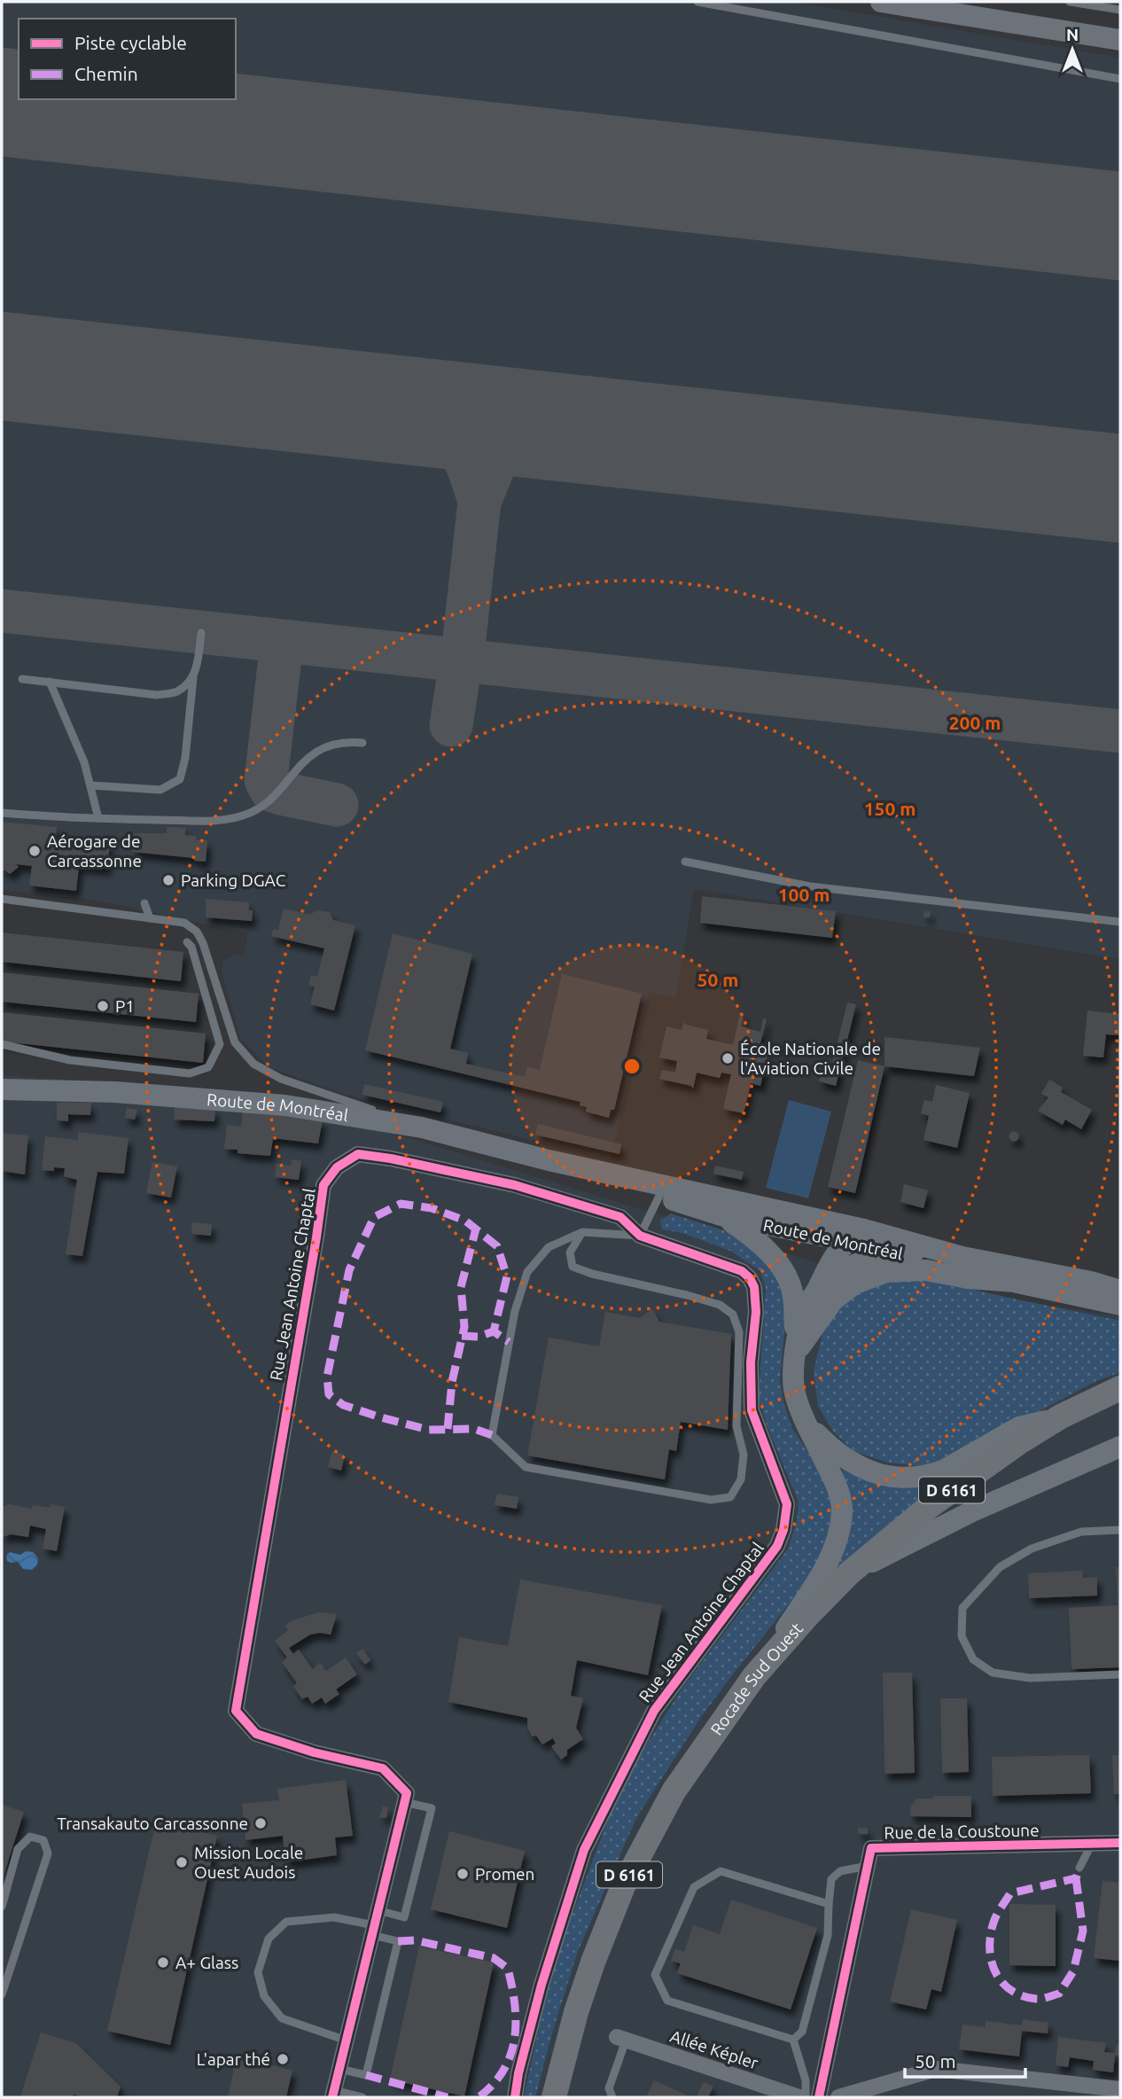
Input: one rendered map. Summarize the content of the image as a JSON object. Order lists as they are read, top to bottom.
{
  "streets": {
    "main road": ["Route de Montréal", "D 6161", "Rocade Sud Ouest"],
    "street": ["Rue Jean Antoine Chaptal", "Rue de la Coustoune", "Allée Képler"]
  },
  "places": [
    "Aérogare de Carcassonne",
    "Parking DGAC",
    "P1",
    "École Nationale de l'Aviation Civile",
    "Transakauto Carcassonne",
    "Mission Locale Ouest Audois",
    "Promen",
    "A+ Glass",
    "L'apar thé"
  ],
  "legend": ["Piste cyclable", "Chemin"],
  "scale_bar": "50 m",
  "north": "top",
  "rings": [
    "200 m",
    "150 m",
    "100 m",
    "50 m"
  ]
}
